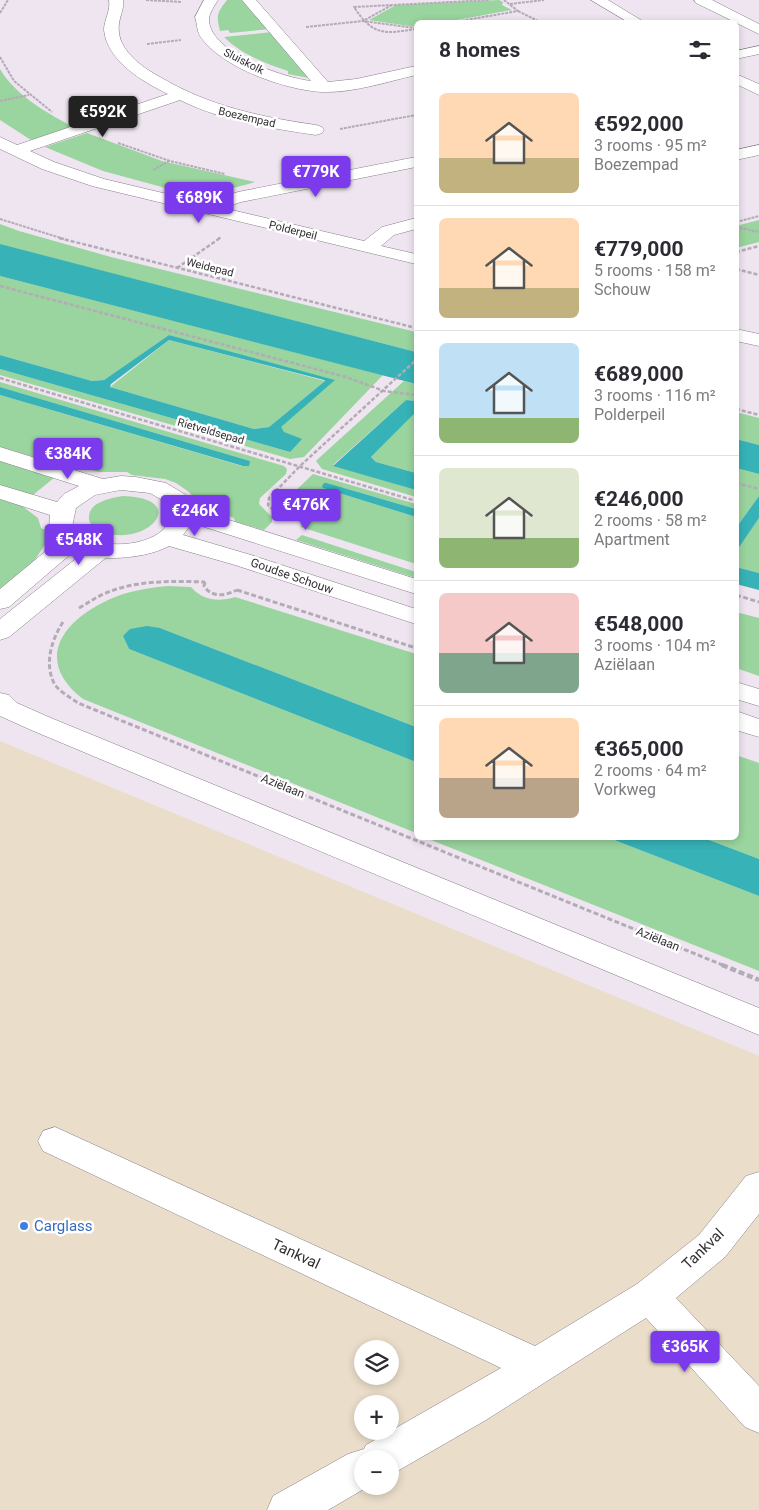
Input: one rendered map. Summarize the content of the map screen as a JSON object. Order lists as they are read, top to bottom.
{
  "streets": {
    "street": [
      "Sluiskolk",
      "Boezempad",
      "Polderpeil",
      "Goudse Schouw",
      "Tankval"
    ],
    "path": ["Weidepad", "Rietveldsepad", "Aziëlaan"]
  },
  "places": ["Carglass"],
  "page": {
    "heading": "8 homes",
    "list": [
      {
        "name": "€592,000",
        "note": "3 rooms · 95 m² · Boezempad"
      },
      {
        "name": "€779,000",
        "note": "5 rooms · 158 m² · Schouw"
      },
      {
        "name": "€689,000",
        "note": "3 rooms · 116 m² · Polderpeil"
      },
      {
        "name": "€246,000",
        "note": "2 rooms · 58 m² · Apartment"
      },
      {
        "name": "€548,000",
        "note": "3 rooms · 104 m² · Aziëlaan"
      },
      {
        "name": "€365,000",
        "note": "2 rooms · 64 m² · Vorkweg"
      }
    ],
    "price": [
      "€592K",
      "€779K",
      "€689K",
      "€384K",
      "€476K",
      "€246K",
      "€548K",
      "€365K"
    ],
    "map_buttons": ["+", "−"]
  }
}
